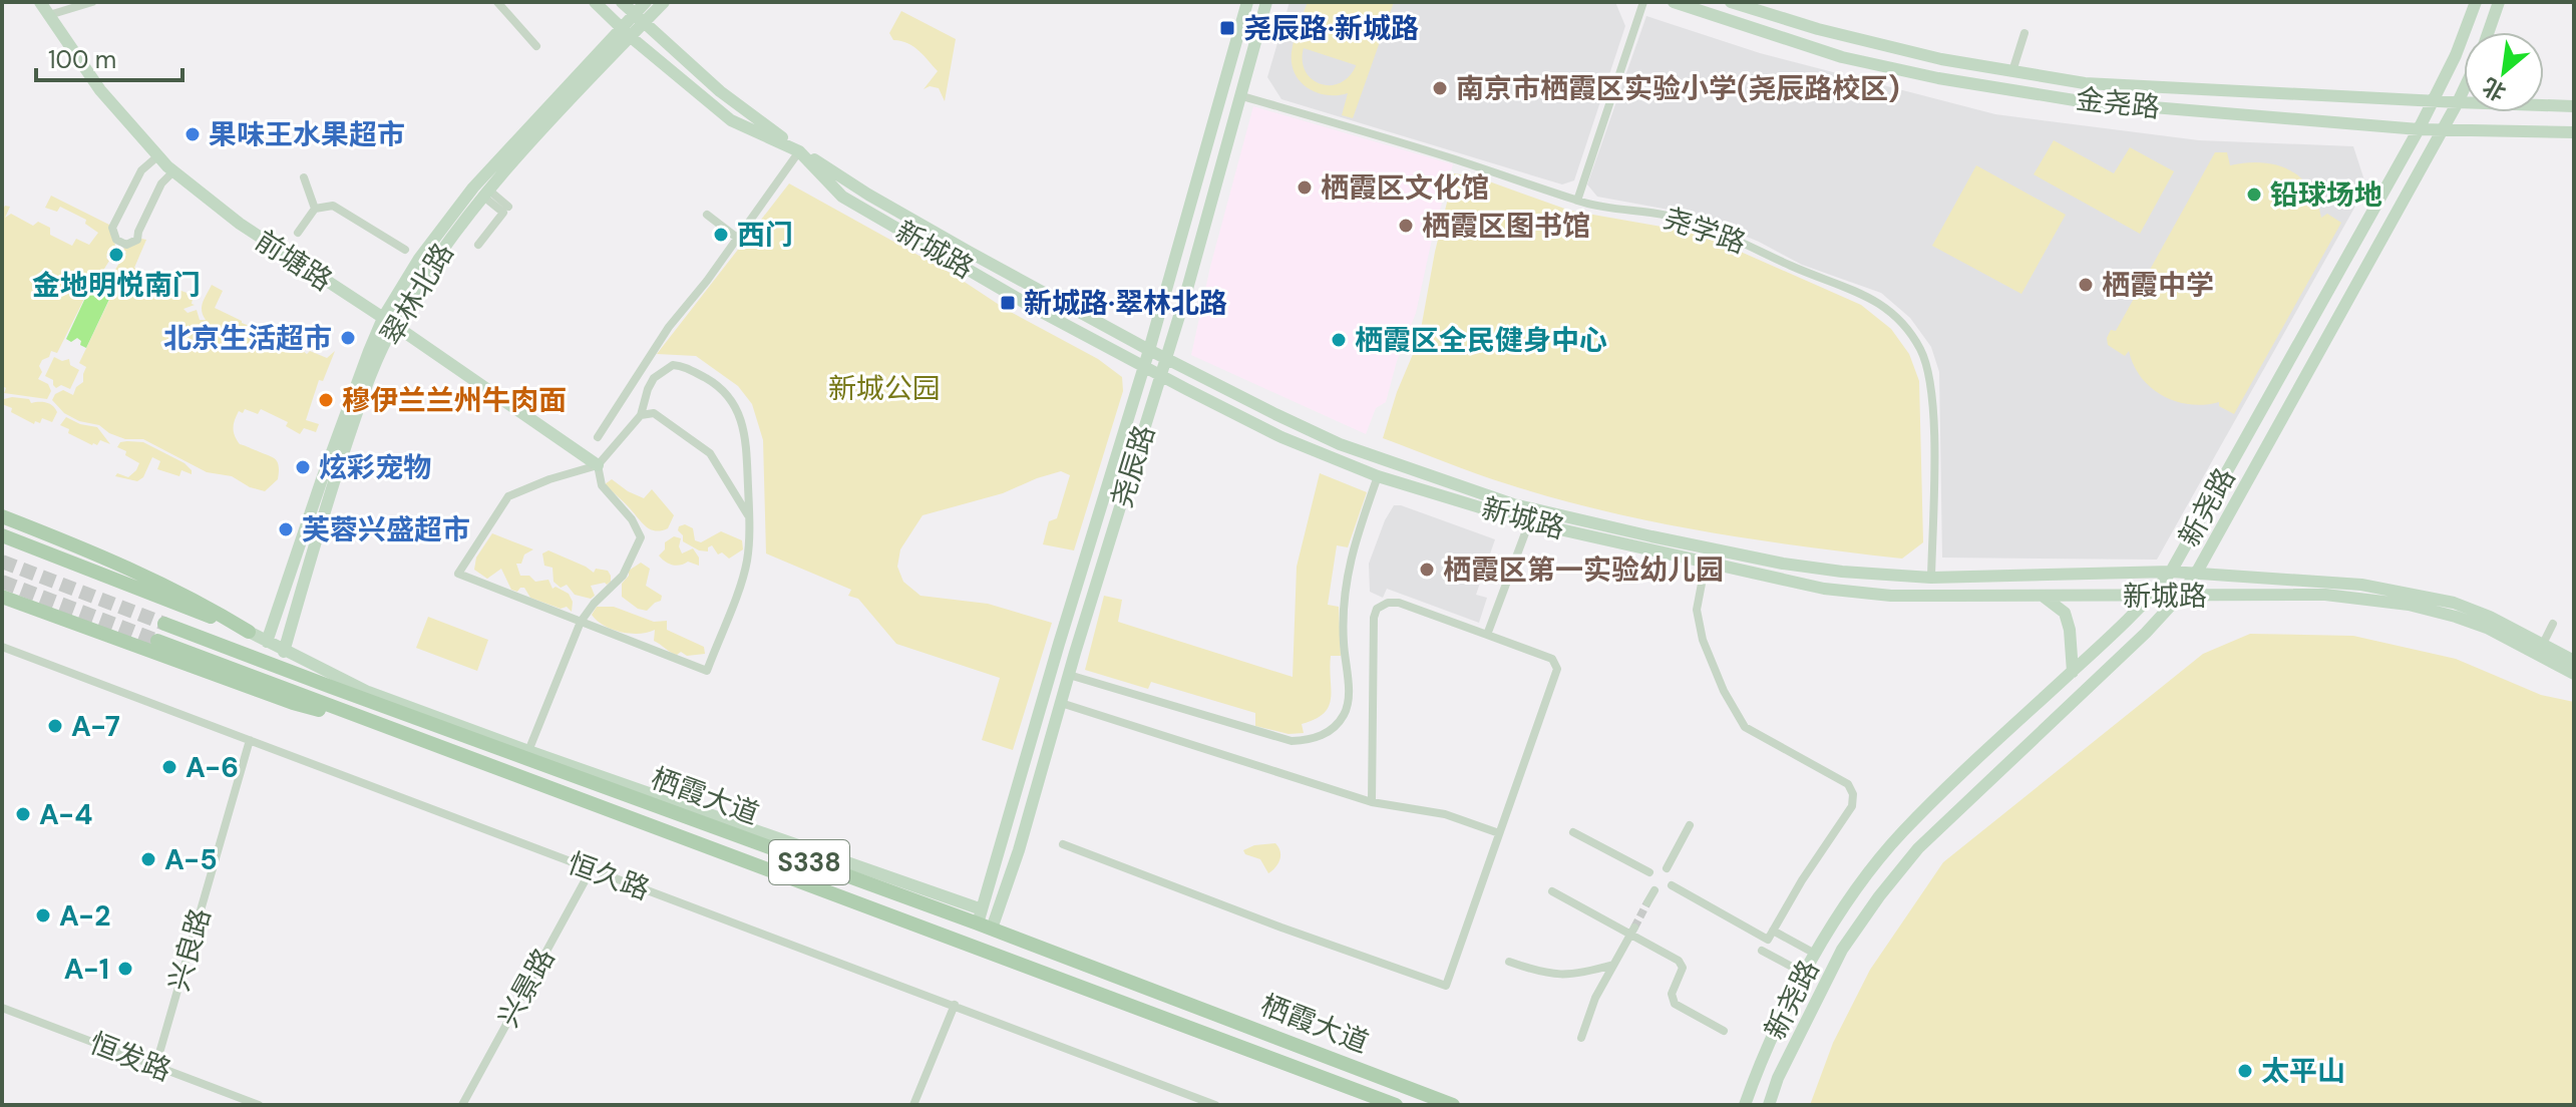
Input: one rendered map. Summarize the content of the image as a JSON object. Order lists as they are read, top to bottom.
{
  "streets": {
    "main road": [
      "金尧路",
      "新城路",
      "前塘路",
      "翠林北路",
      "尧辰路",
      "新尧路",
      "栖霞大道",
      "S338"
    ],
    "street": [
      "尧学路",
      "恒久路",
      "兴良路",
      "兴景路",
      "恒发路"
    ]
  },
  "crossings": [
    ["金尧路", "新尧路"],
    ["尧学路", "新城路"],
    ["尧学路", "尧辰路"],
    ["新城路", "翠林北路"],
    ["新城路", "尧辰路"],
    ["新城路", "新尧路"],
    ["前塘路", "翠林北路"],
    ["尧辰路", "栖霞大道"],
    ["恒久路", "兴良路"],
    ["恒久路", "兴景路"],
    ["兴良路", "恒发路"]
  ],
  "parks": ["新城公园"],
  "places": {
    "transit": ["尧辰路·新城路", "新城路·翠林北路"],
    "other": [
      "南京市栖霞区实验小学(尧辰路校区)",
      "果味王水果超市",
      "栖霞区文化馆",
      "铅球场地",
      "栖霞区图书馆",
      "西门",
      "金地明悦南门",
      "栖霞中学",
      "北京生活超市",
      "栖霞区全民健身中心",
      "穆伊兰兰州牛肉面",
      "炫彩宠物",
      "芙蓉兴盛超市",
      "栖霞区第一实验幼儿园",
      "A-7",
      "A-6",
      "A-4",
      "A-5",
      "A-2",
      "A-1",
      "太平山"
    ]
  },
  "scale_bar": "100 m",
  "north": "bottom left"
}
